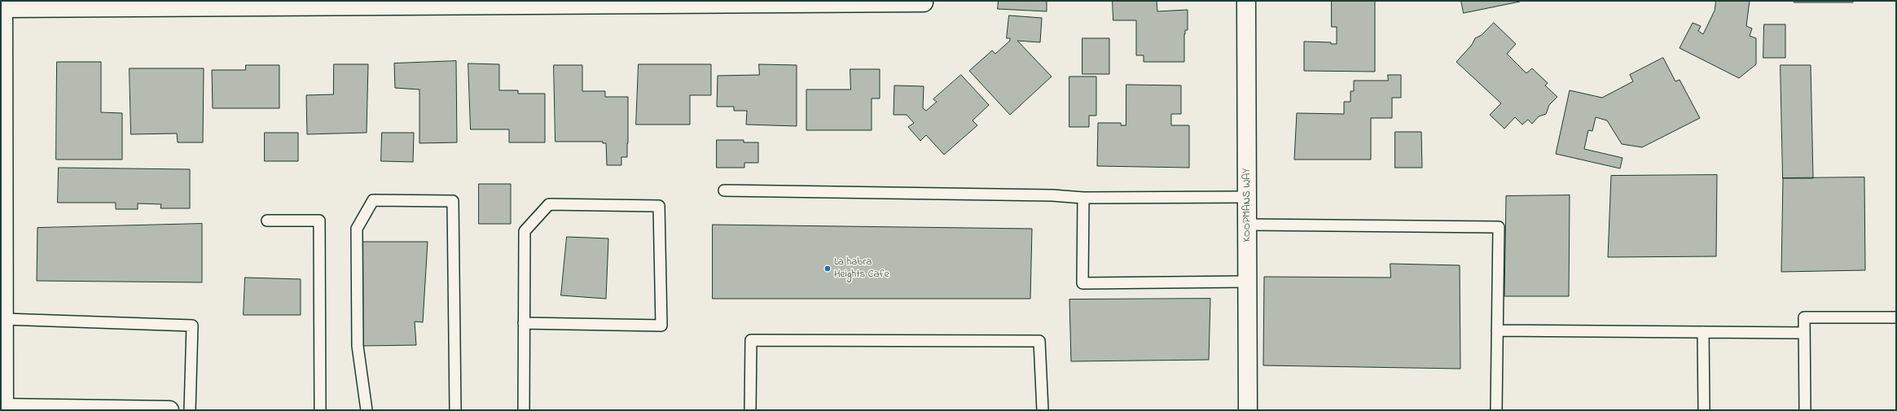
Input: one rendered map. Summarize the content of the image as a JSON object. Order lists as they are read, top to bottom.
{
  "streets": {
    "street": ["KOOPMANS WAY"]
  },
  "places": ["La habra Heights Cafe"]
}
